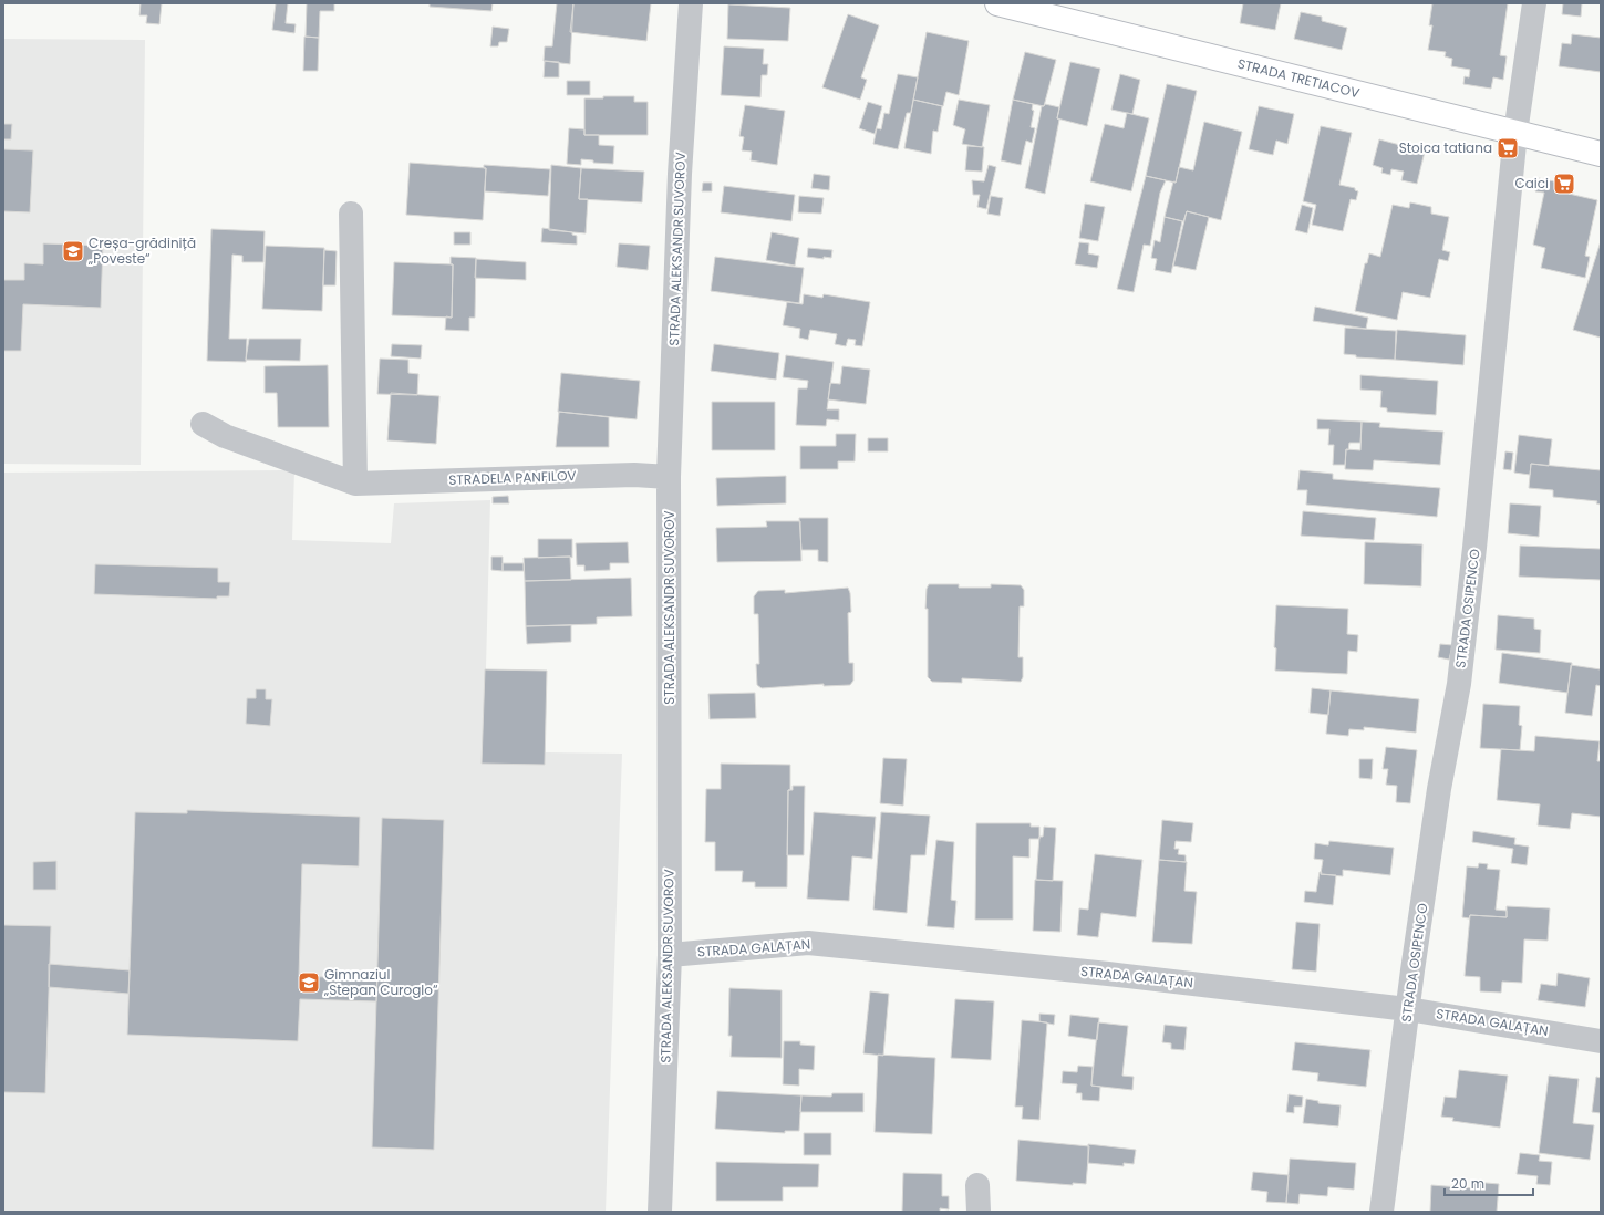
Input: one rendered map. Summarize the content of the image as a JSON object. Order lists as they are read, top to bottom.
{
  "streets": {
    "street": [
      "STRADA TRETIACOV",
      "STRADA ALEKSANDR SUVOROV",
      "STRADELA PANFILOV",
      "STRADA OSIPENCO",
      "STRADA GALAȚAN"
    ]
  },
  "crossings": [
    ["STRADA TRETIACOV", "STRADA OSIPENCO"],
    ["STRADA ALEKSANDR SUVOROV", "STRADELA PANFILOV"],
    ["STRADA ALEKSANDR SUVOROV", "STRADA GALAȚAN"],
    ["STRADA OSIPENCO", "STRADA GALAȚAN"]
  ],
  "places": {
    "supermarket": ["Stoica tatiana", "Caici"],
    "school or university": ["Creșa-grădiniță „Poveste“", "Gimnaziul „Stepan Curoglo“"]
  },
  "scale_bar": "20 m"
}
